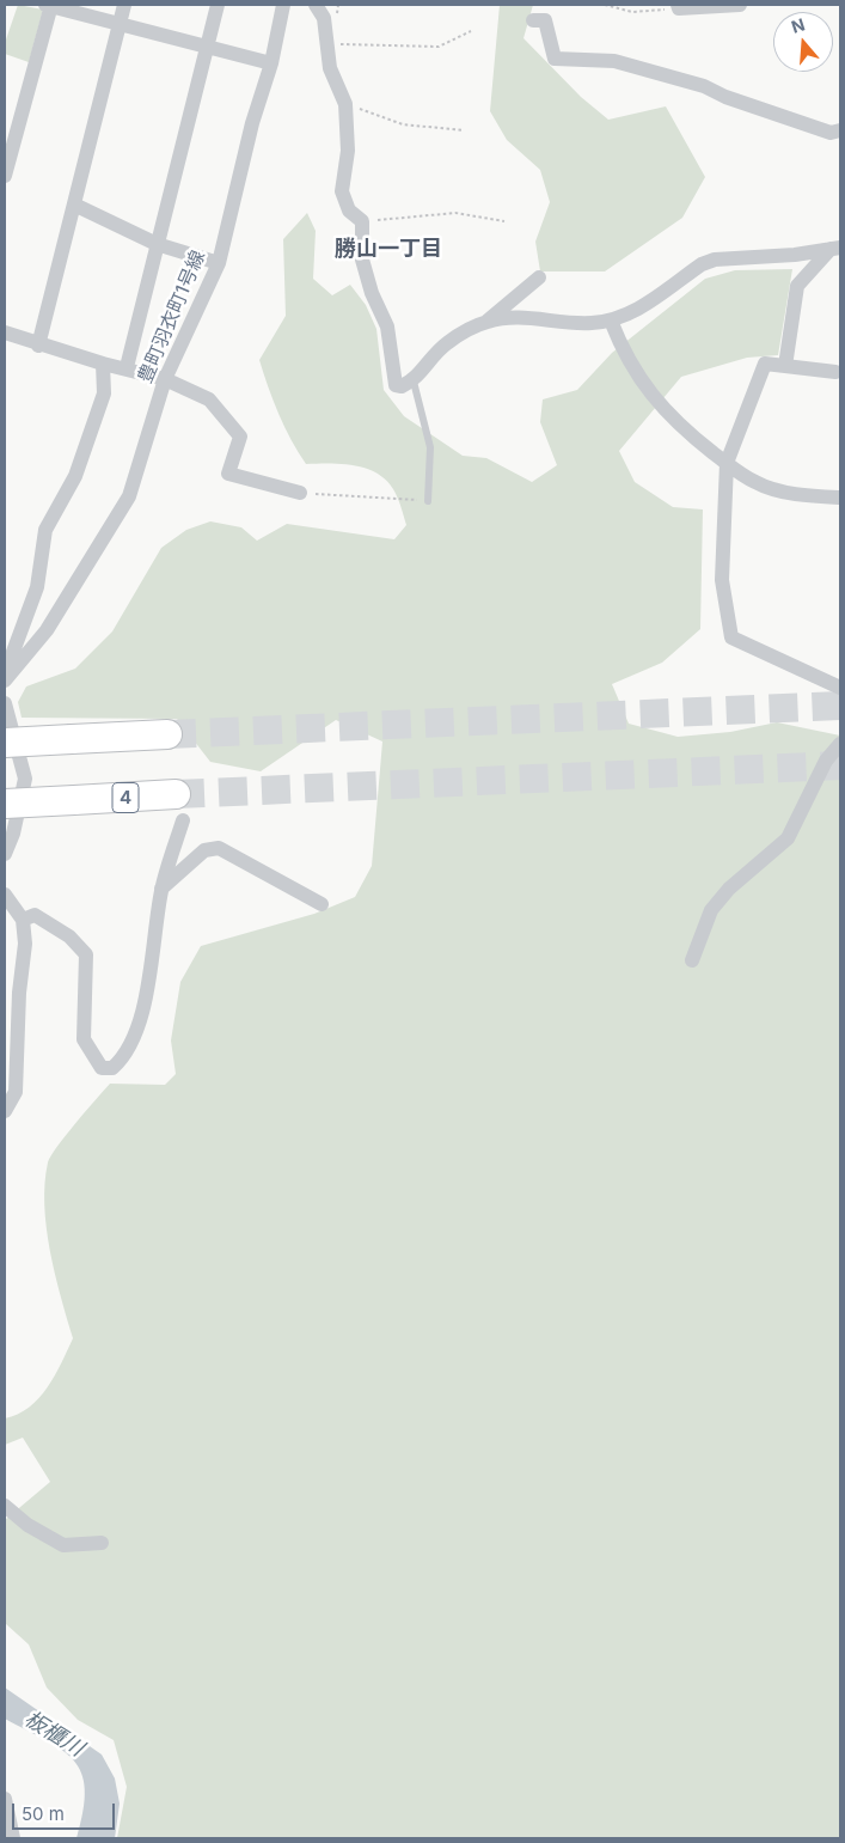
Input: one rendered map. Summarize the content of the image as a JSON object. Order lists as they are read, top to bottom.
{
  "streets": {
    "highway": ["4"],
    "street": ["豊町羽衣町1号線"]
  },
  "districts": ["勝山一丁目"],
  "water": ["板櫃川"],
  "scale_bar": "50 m",
  "north": "top"
}
